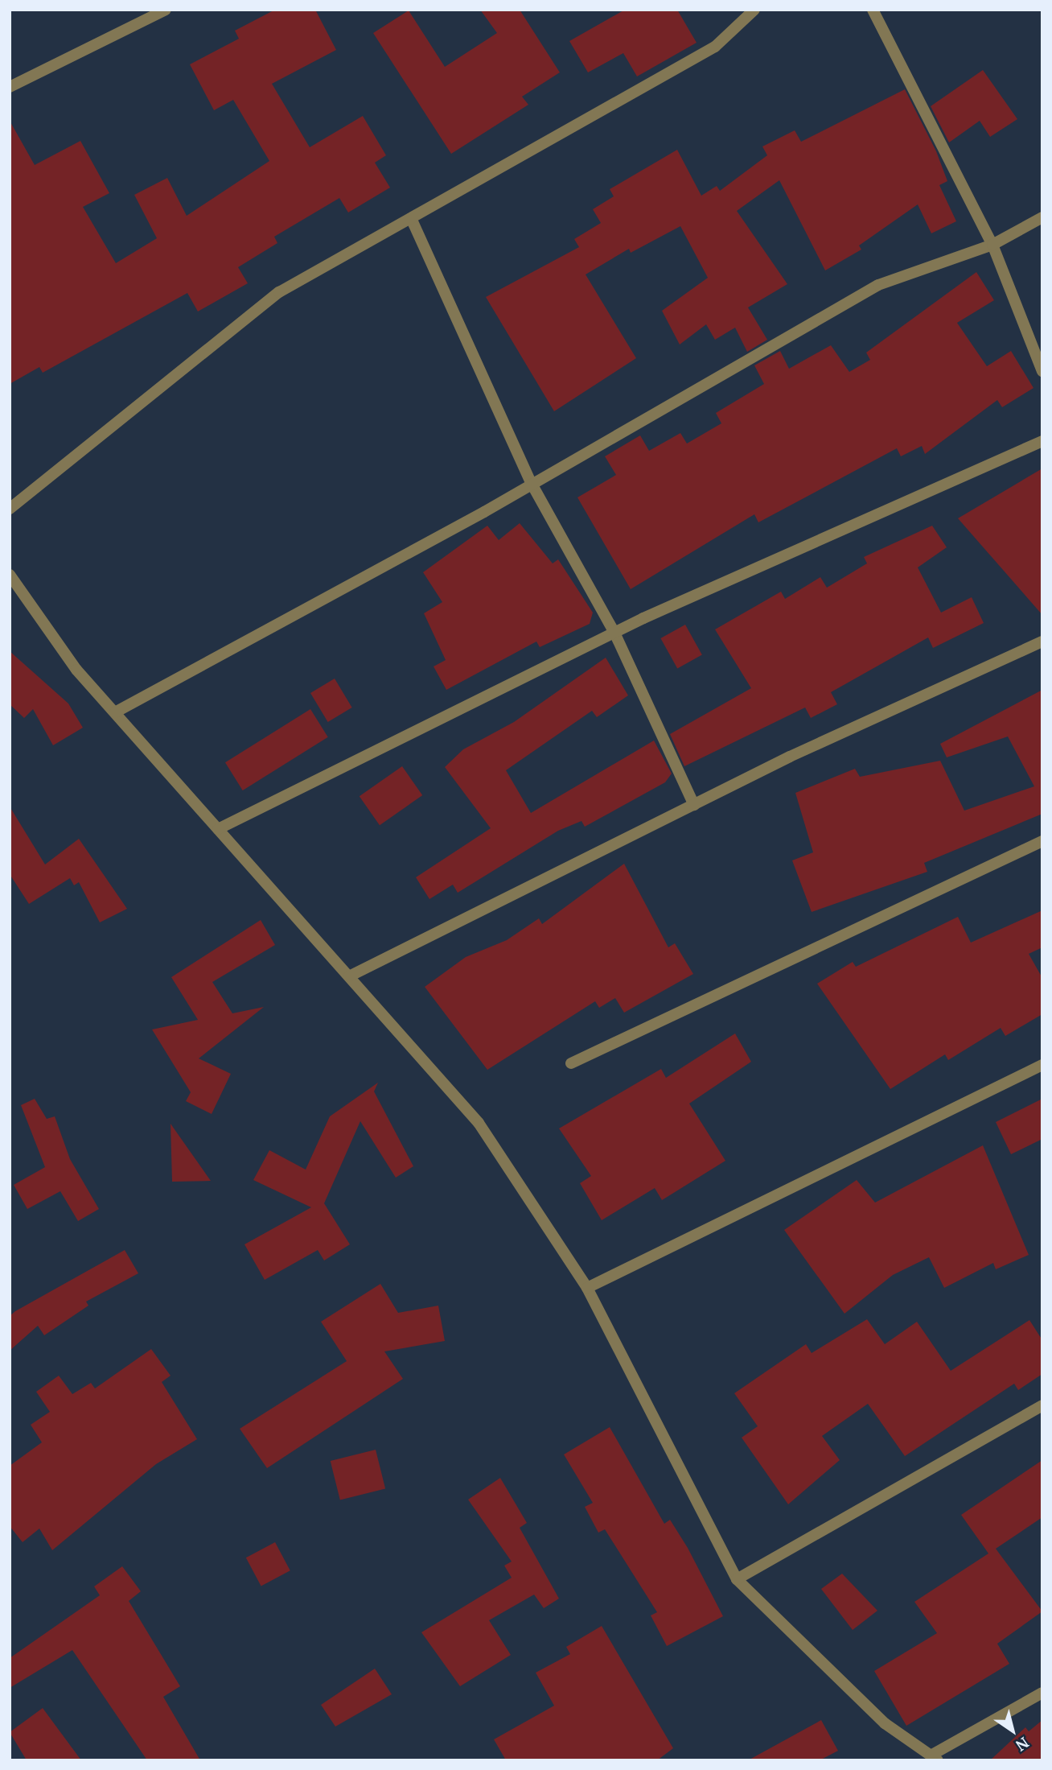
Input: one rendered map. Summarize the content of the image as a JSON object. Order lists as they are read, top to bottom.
{
  "north": "bottom right"
}
